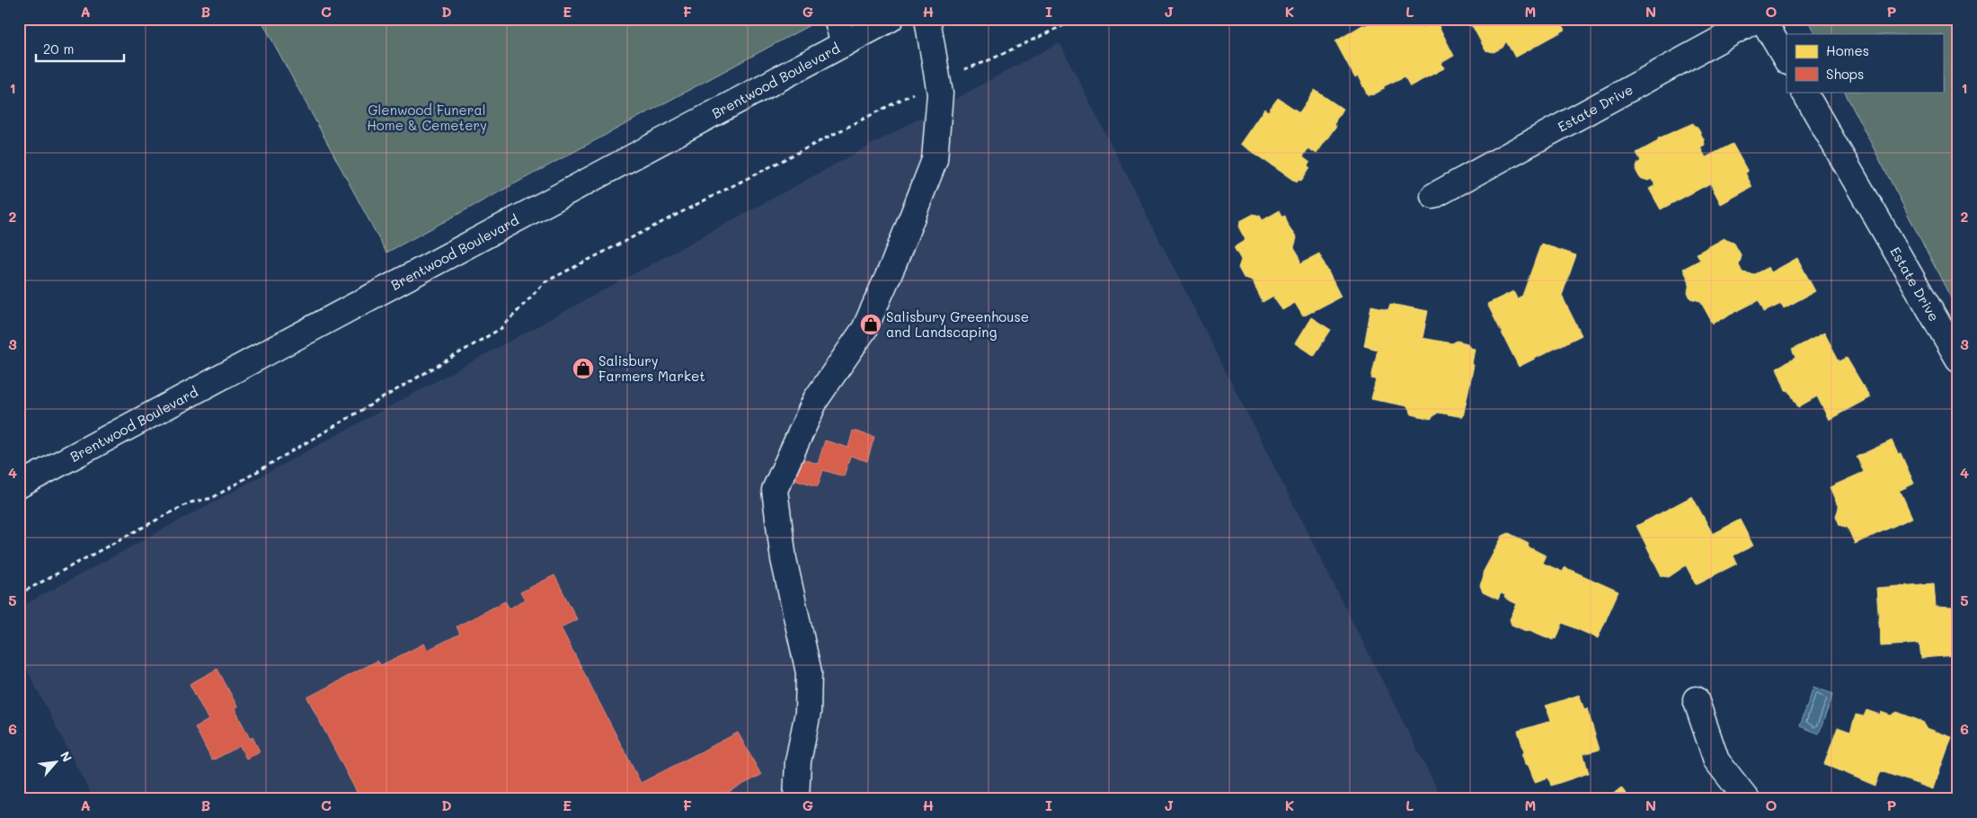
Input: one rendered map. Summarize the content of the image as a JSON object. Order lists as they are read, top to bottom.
{
  "streets": {
    "street": ["Brentwood Boulevard", "Estate Drive"]
  },
  "parks": ["Glenwood Funeral Home & Cemetery"],
  "places": {
    "shop": ["Salisbury Greenhouse and Landscaping", "Salisbury Farmers Market"]
  },
  "legend": ["Homes", "Shops"],
  "scale_bar": "20 m",
  "north": "top right",
  "grid": {
    "columns": [
      "A",
      "B",
      "C",
      "D",
      "E",
      "F",
      "G",
      "H",
      "I",
      "J",
      "K",
      "L",
      "M",
      "N",
      "O",
      "P"
    ],
    "rows": [
      "1",
      "2",
      "3",
      "4",
      "5",
      "6"
    ]
  }
}
